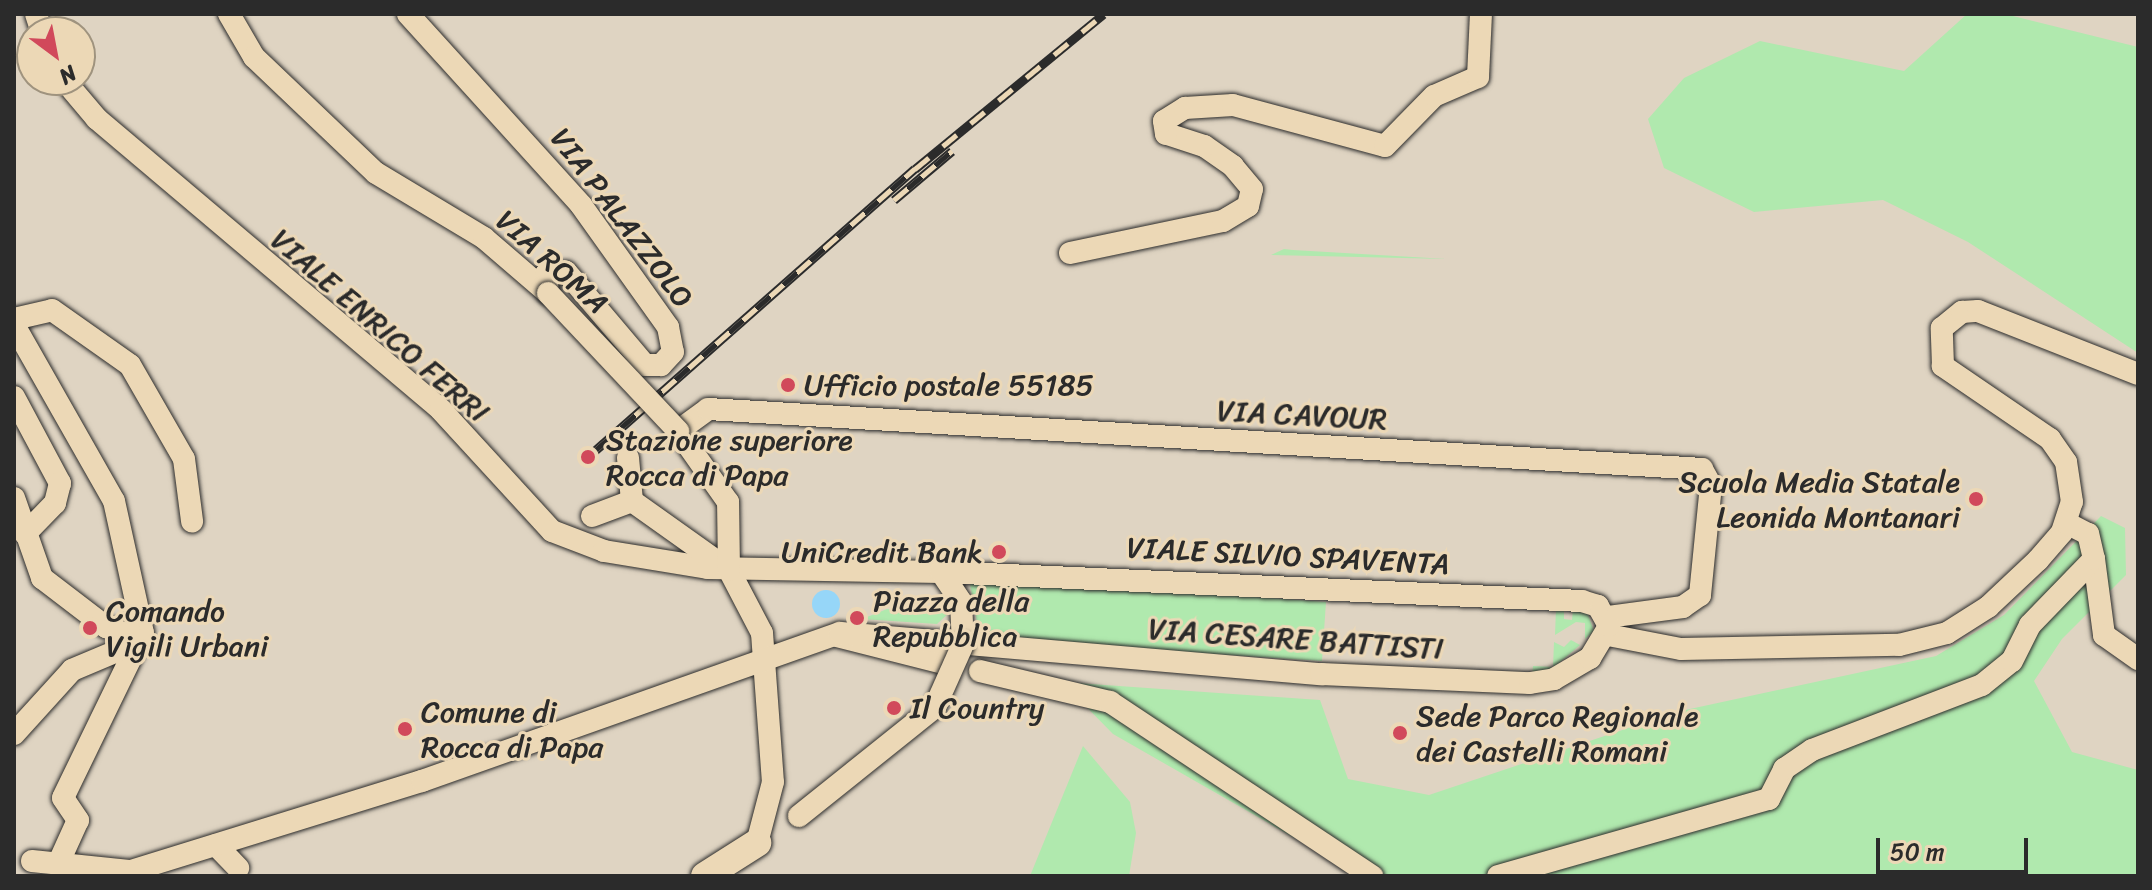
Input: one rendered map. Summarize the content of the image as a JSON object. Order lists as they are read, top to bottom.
{
  "streets": {
    "street": [
      "VIA PALAZZOLO",
      "VIA ROMA",
      "VIALE ENRICO FERRI",
      "VIA CAVOUR",
      "VIALE SILVIO SPAVENTA",
      "VIA CESARE BATTISTI"
    ]
  },
  "crossings": [
    ["VIA PALAZZOLO", "VIA ROMA"],
    ["VIA ROMA", "VIALE ENRICO FERRI"],
    ["VIA ROMA", "VIA CAVOUR"],
    ["VIA CAVOUR", "VIALE SILVIO SPAVENTA"],
    ["VIA CAVOUR", "VIA CESARE BATTISTI"],
    ["VIALE SILVIO SPAVENTA", "VIA CESARE BATTISTI"]
  ],
  "places": [
    "Ufficio postale 55185",
    "Stazione superiore Rocca di Papa",
    "Scuola Media Statale Leonida Montanari",
    "UniCredit Bank",
    "Piazza della Repubblica",
    "Comando Vigili Urbani",
    "Il Country",
    "Comune di Rocca di Papa",
    "Sede Parco Regionale dei Castelli Romani"
  ],
  "scale_bar": "50 m",
  "north": "bottom right"
}
